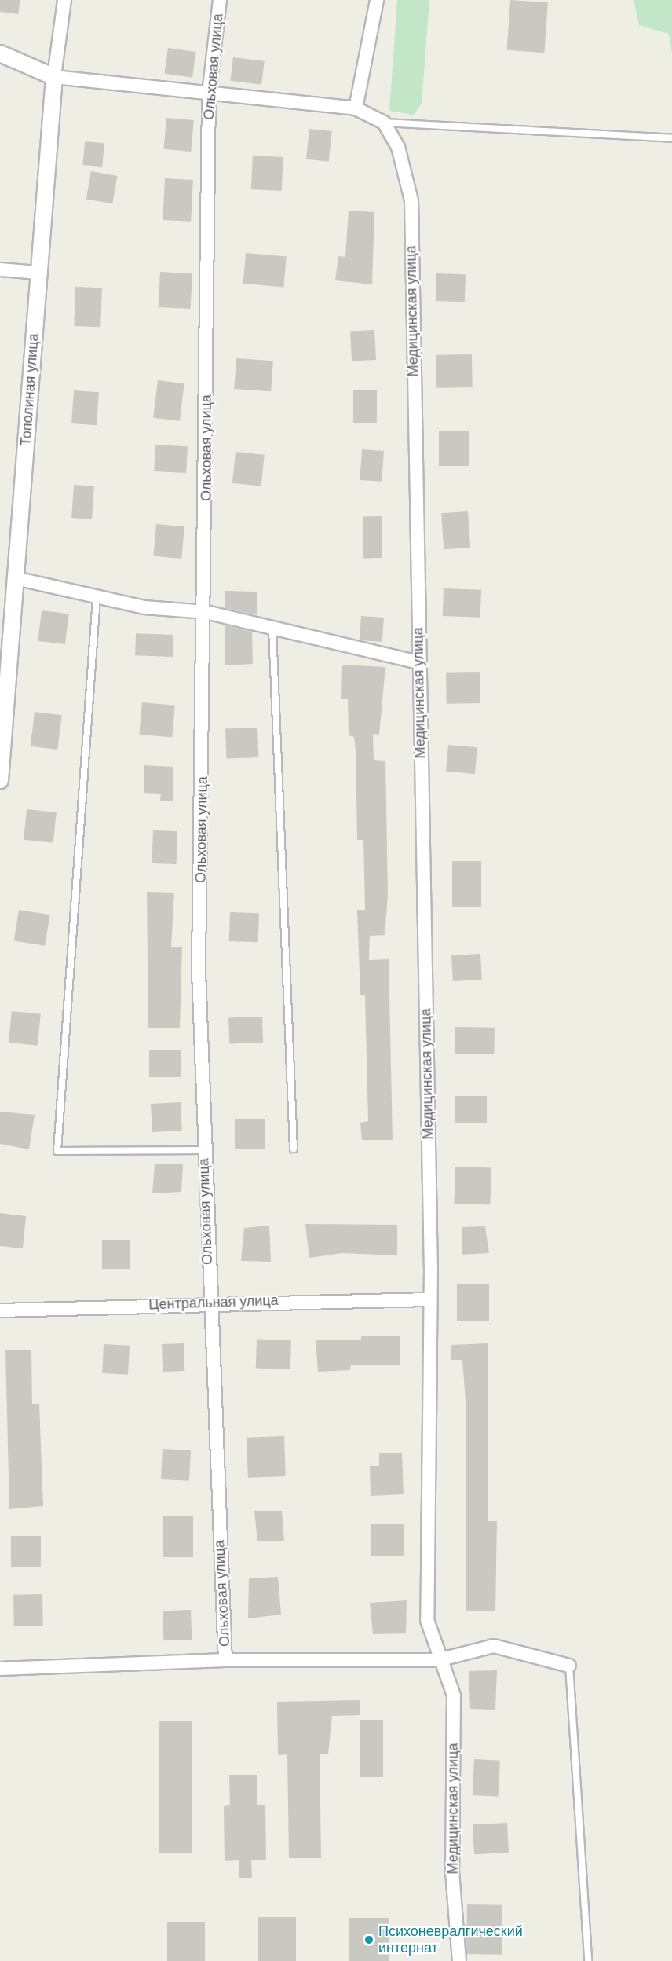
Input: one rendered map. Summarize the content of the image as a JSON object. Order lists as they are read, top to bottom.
{
  "streets": {
    "street": [
      "Ольховая улица",
      "Медицинская улица",
      "Тополиная улица",
      "Центральная улица"
    ]
  },
  "crossings": [
    ["Ольховая улица", "Центральная улица"],
    ["Медицинская улица", "Центральная улица"]
  ],
  "places": ["Психоневралгический интернат"]
}
